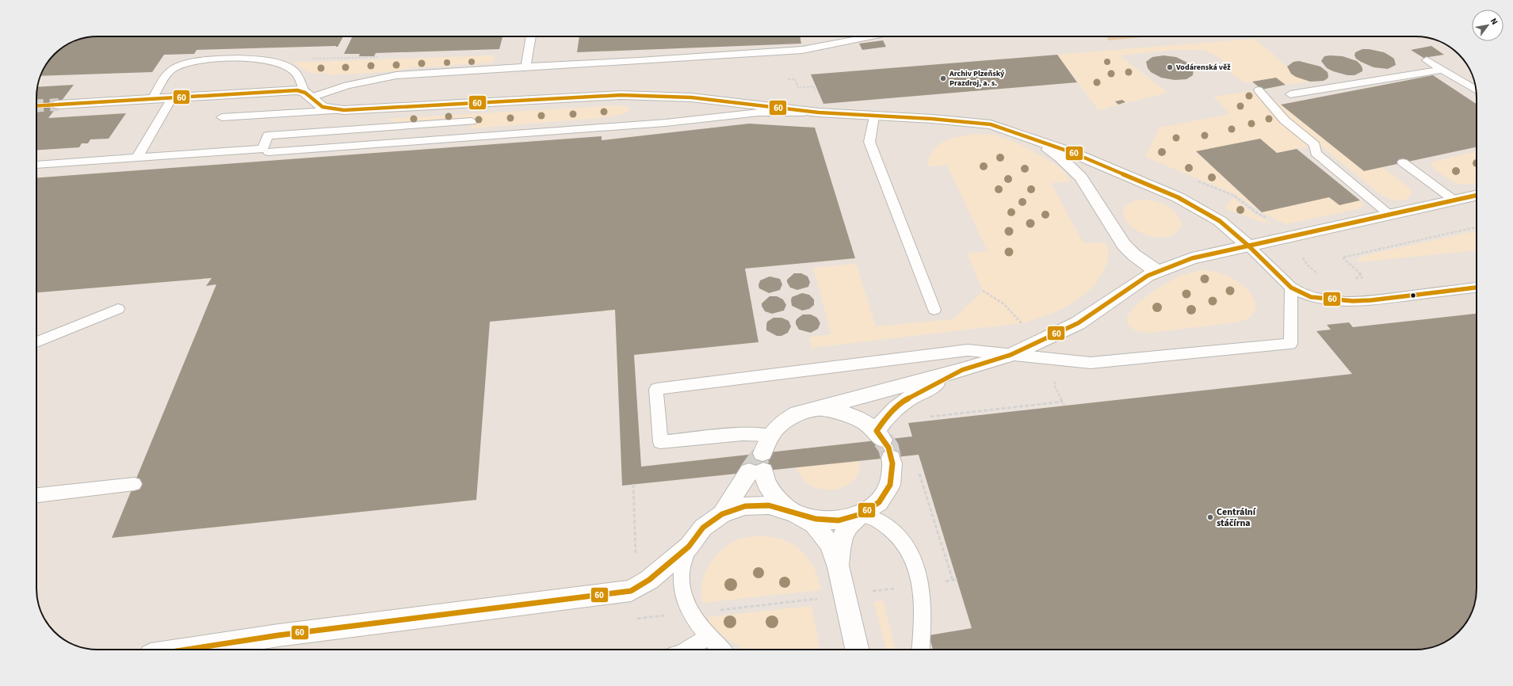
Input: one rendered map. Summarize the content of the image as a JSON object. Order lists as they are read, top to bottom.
{
  "places": ["Vodárenská věž", "Archiv Plzeňský Prazdroj, a. s.", "Centrální stáčírna"],
  "lines": ["transit line 60"],
  "north": "top right"
}
